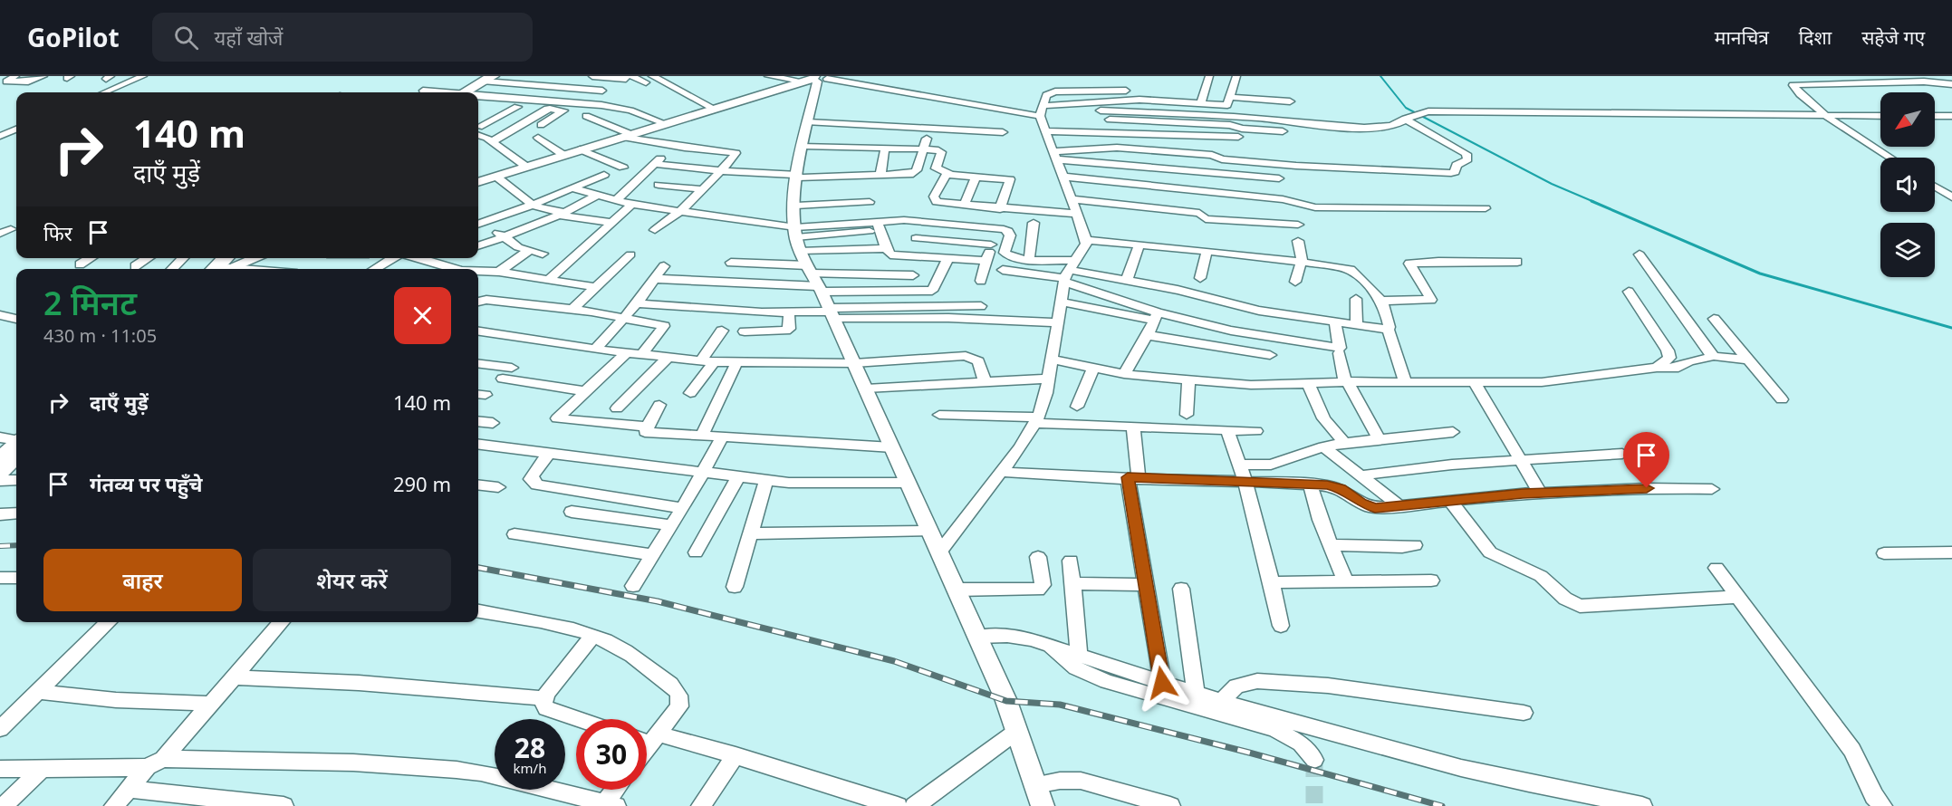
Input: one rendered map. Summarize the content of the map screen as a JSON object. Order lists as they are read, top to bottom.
{
  "north": "bottom left",
  "page": {
    "header": "GoPilot",
    "search": "यहाँ खोजें",
    "nav": ["मानचित्र", "दिशा", "सहेजे गए"],
    "turn": ["140 m", "दाएँ मुड़ें"],
    "then": "फिर",
    "heading": ["2 मिनट", "430 m · 11:05"],
    "list": [
      {
        "name": "दाएँ मुड़ें",
        "value": "140 m"
      },
      {
        "name": "गंतव्य पर पहुँचे",
        "value": "290 m"
      }
    ],
    "buttons": ["बाहर", "शेयर करें"],
    "speed": "28 km/h",
    "limit": "30"
  }
}
